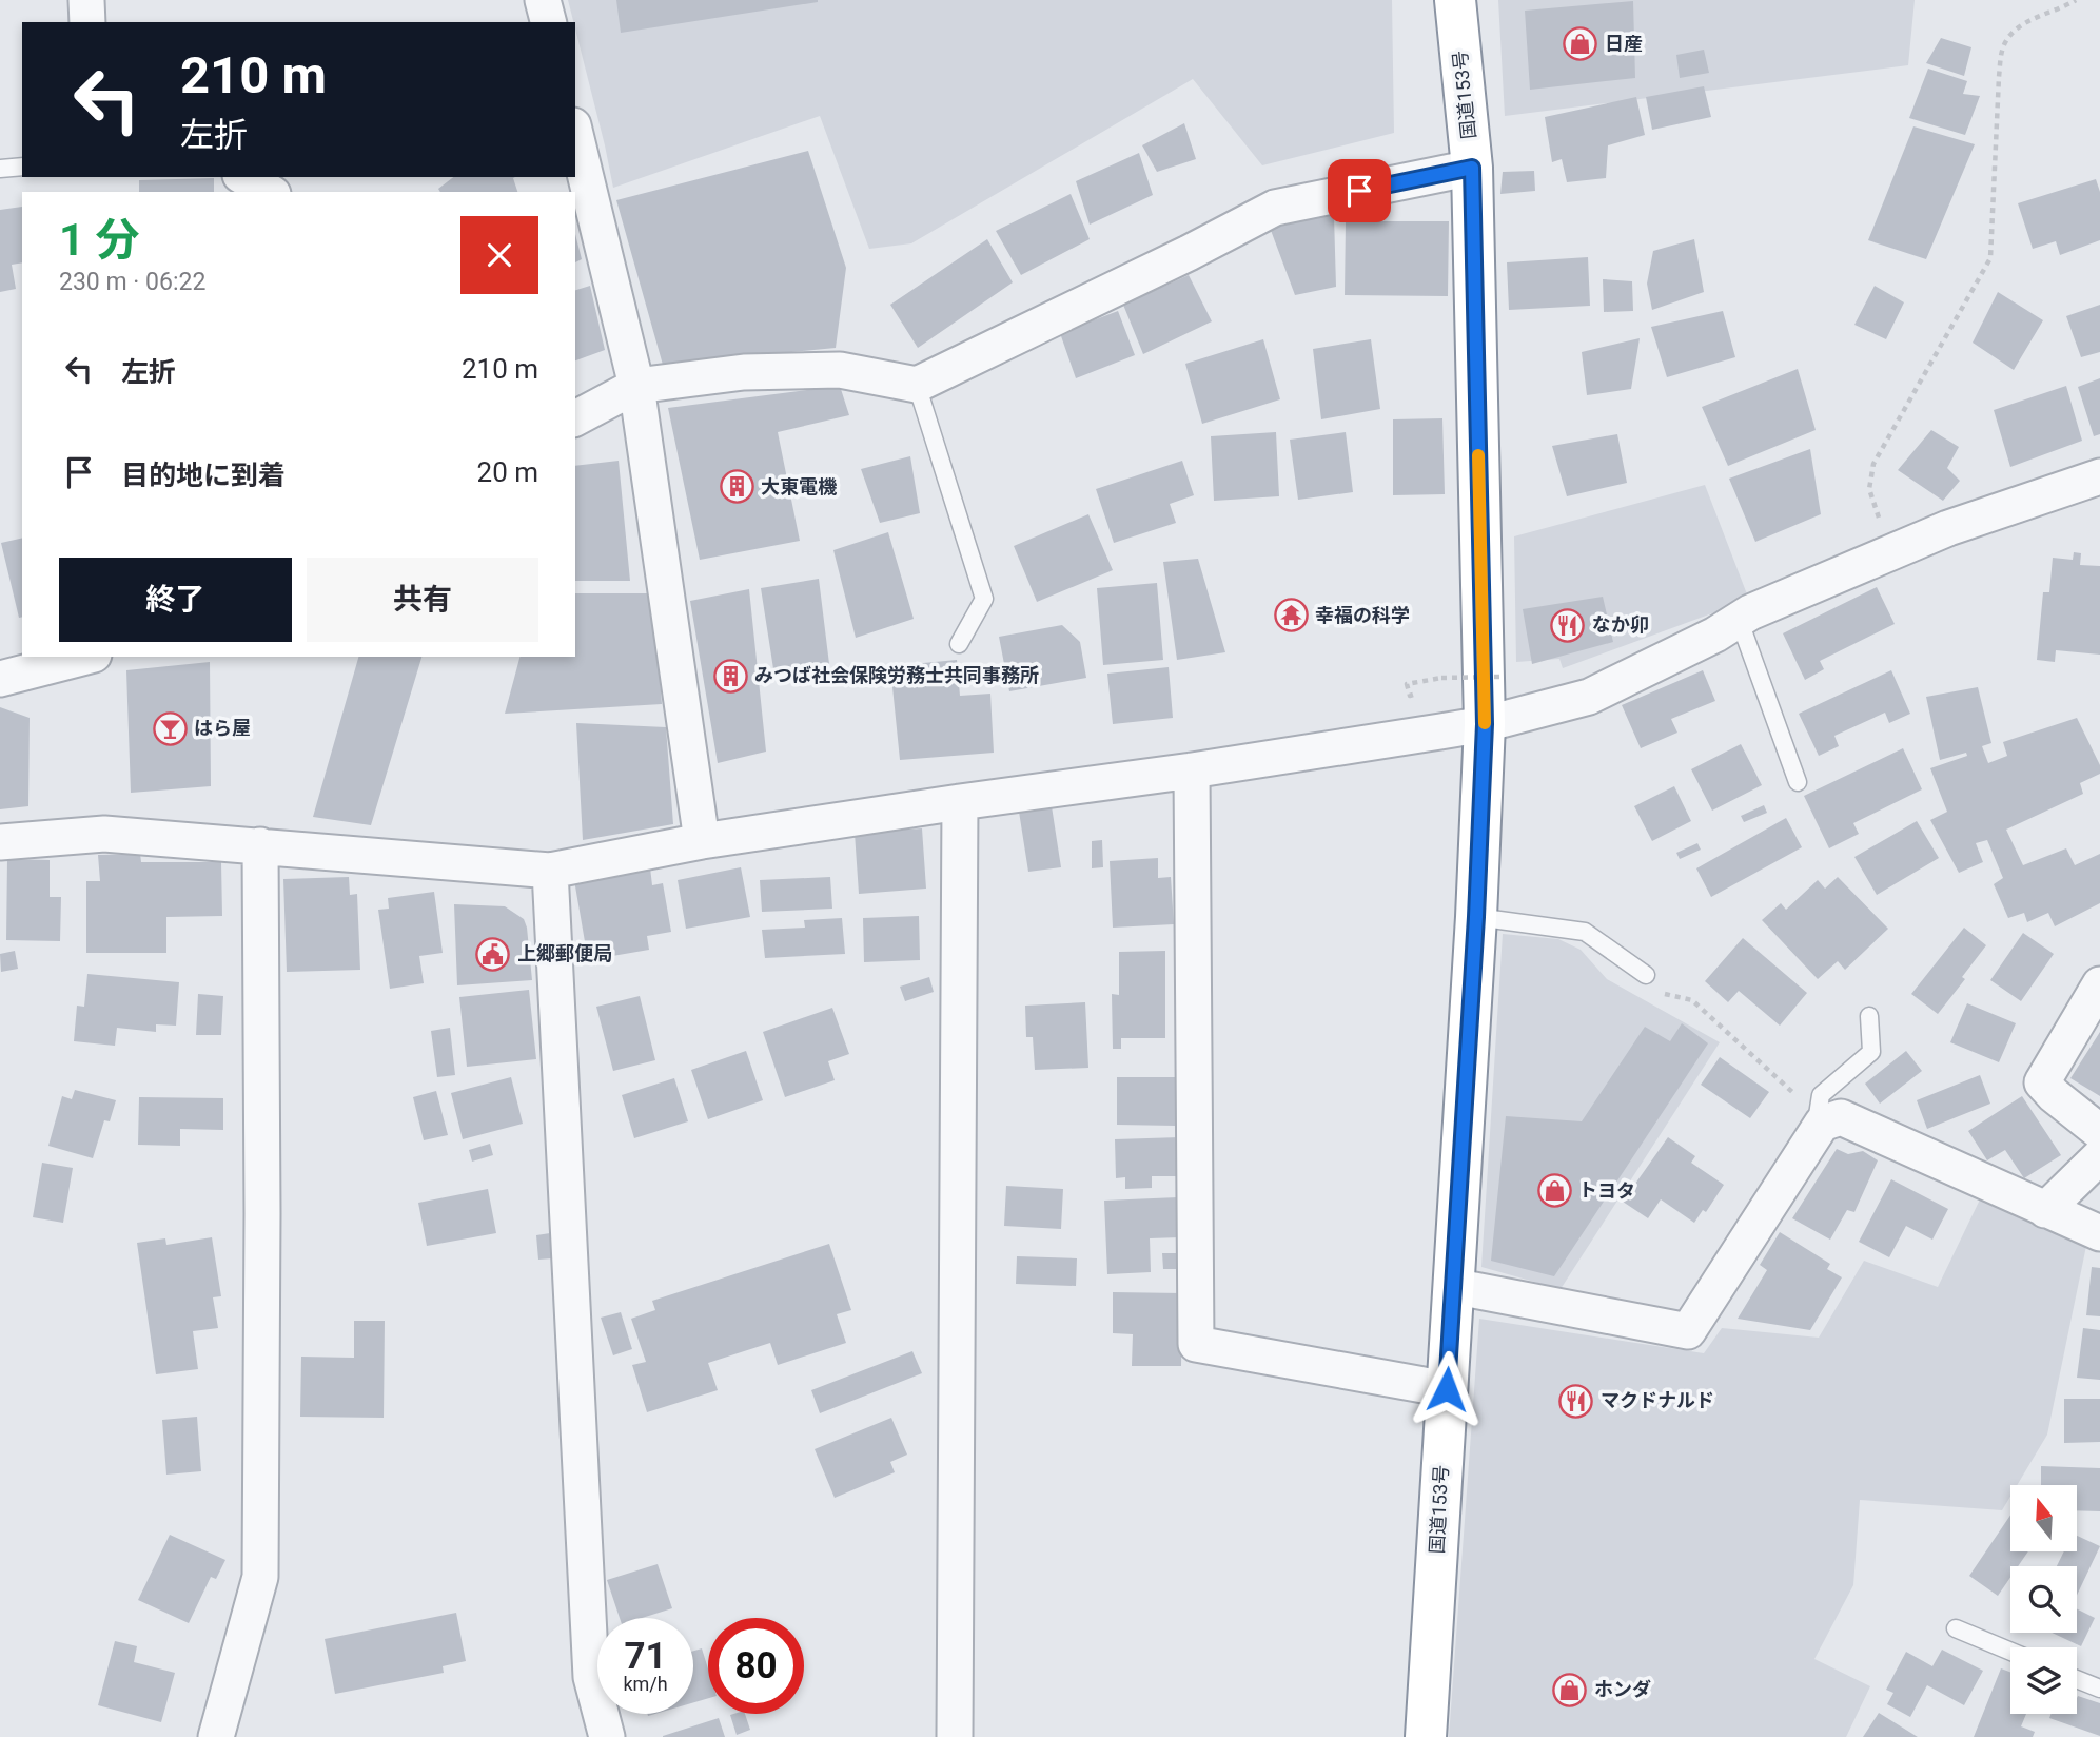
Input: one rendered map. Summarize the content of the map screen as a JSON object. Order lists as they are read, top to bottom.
{
  "streets": {
    "highway": ["国道153号"]
  },
  "places": {
    "shop": ["日産", "トヨタ", "ホンダ"],
    "building": ["大東電機", "みつば社会保険労務士共同事務所"],
    "temple": ["幸福の科学"],
    "restaurant": ["なか卯", "マクドナルド"],
    "bar": ["はら屋"],
    "public building": ["上郷郵便局"]
  },
  "north": "top",
  "page": {
    "turn": ["210 m", "左折"],
    "heading": ["1 分", "230 m · 06:22"],
    "list": [
      {
        "name": "左折",
        "value": "210 m"
      },
      {
        "name": "目的地に到着",
        "value": "20 m"
      }
    ],
    "buttons": ["終了", "共有"],
    "speed": "71 km/h",
    "limit": "80"
  }
}
